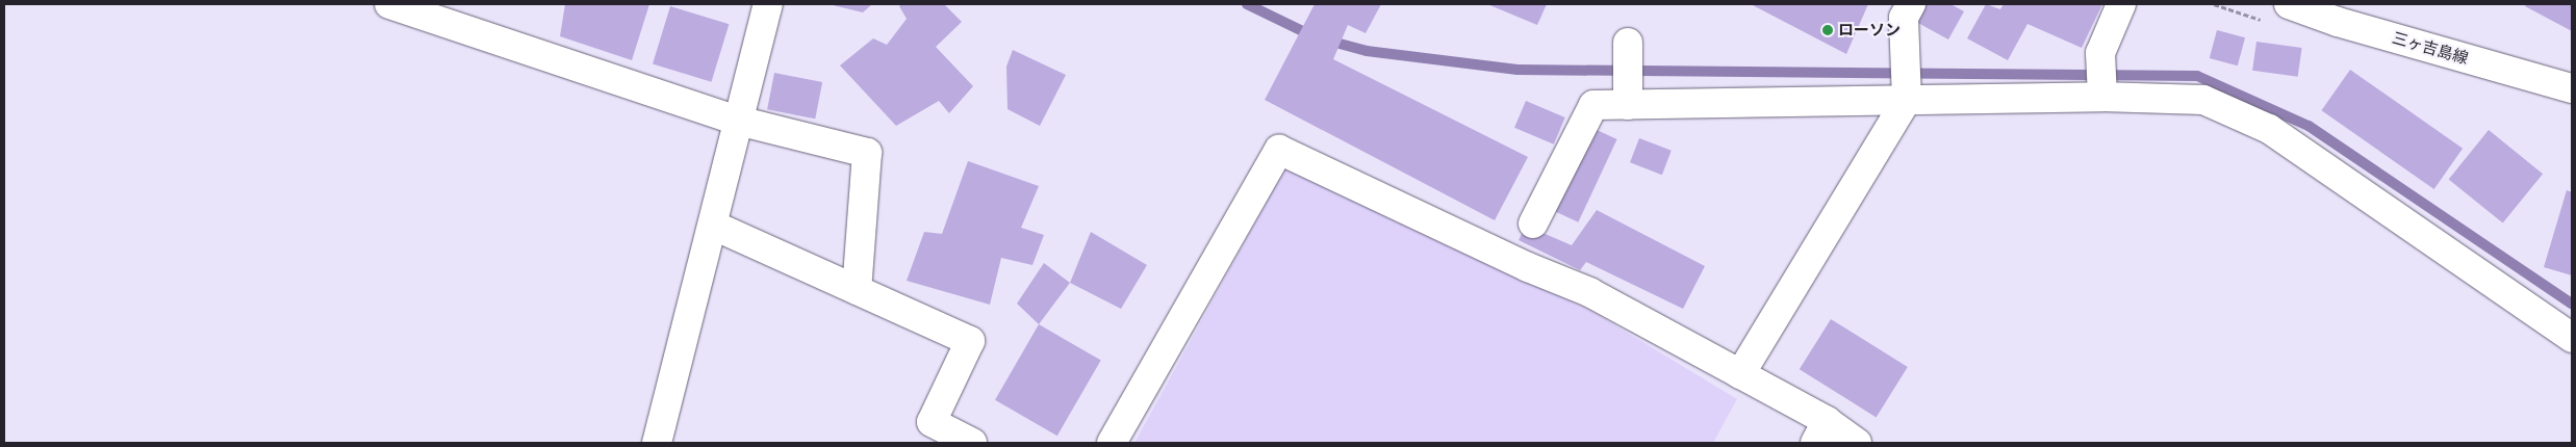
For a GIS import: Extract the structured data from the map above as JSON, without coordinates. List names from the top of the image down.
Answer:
{
  "streets": {
    "street": ["三ヶ吉島線"]
  },
  "places": ["ローソン"]
}
